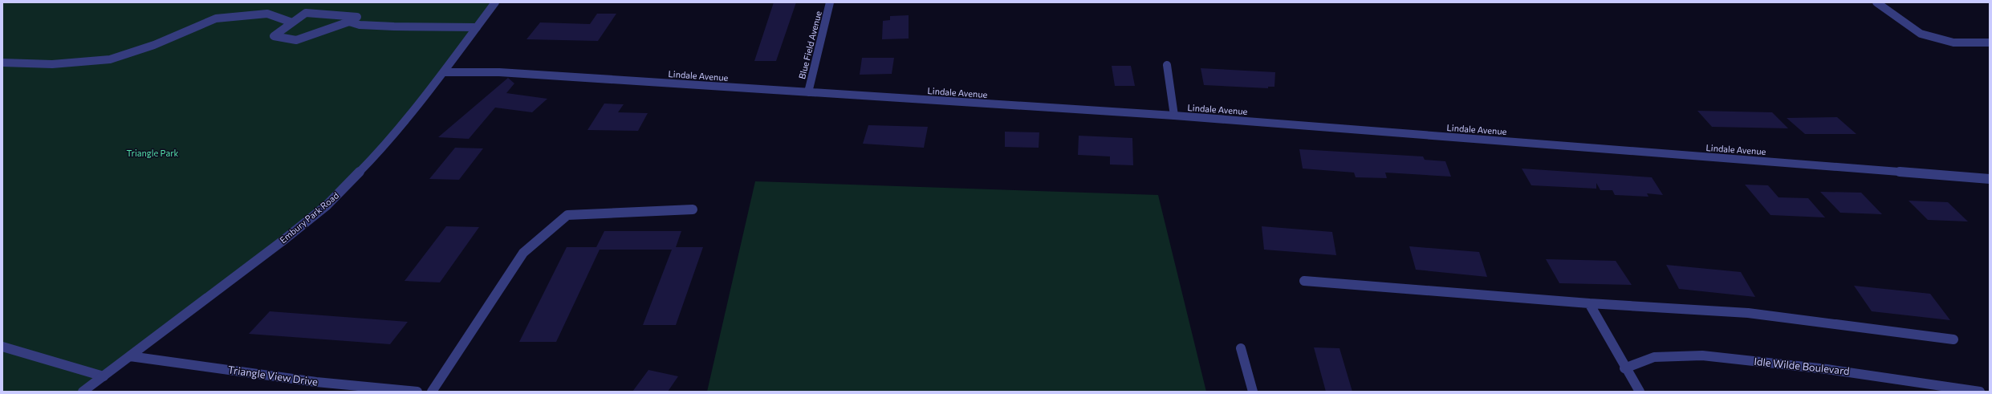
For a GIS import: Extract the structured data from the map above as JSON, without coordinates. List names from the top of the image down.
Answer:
{
  "streets": {
    "street": [
      "Blue Field Avenue",
      "Lindale Avenue",
      "Embury Park Road",
      "Idle Wilde Boulevard",
      "Triangle View Drive"
    ]
  },
  "crossings": [
    ["Blue Field Avenue", "Lindale Avenue"],
    ["Lindale Avenue", "Embury Park Road"],
    ["Embury Park Road", "Triangle View Drive"]
  ],
  "parks": ["Triangle Park"]
}
